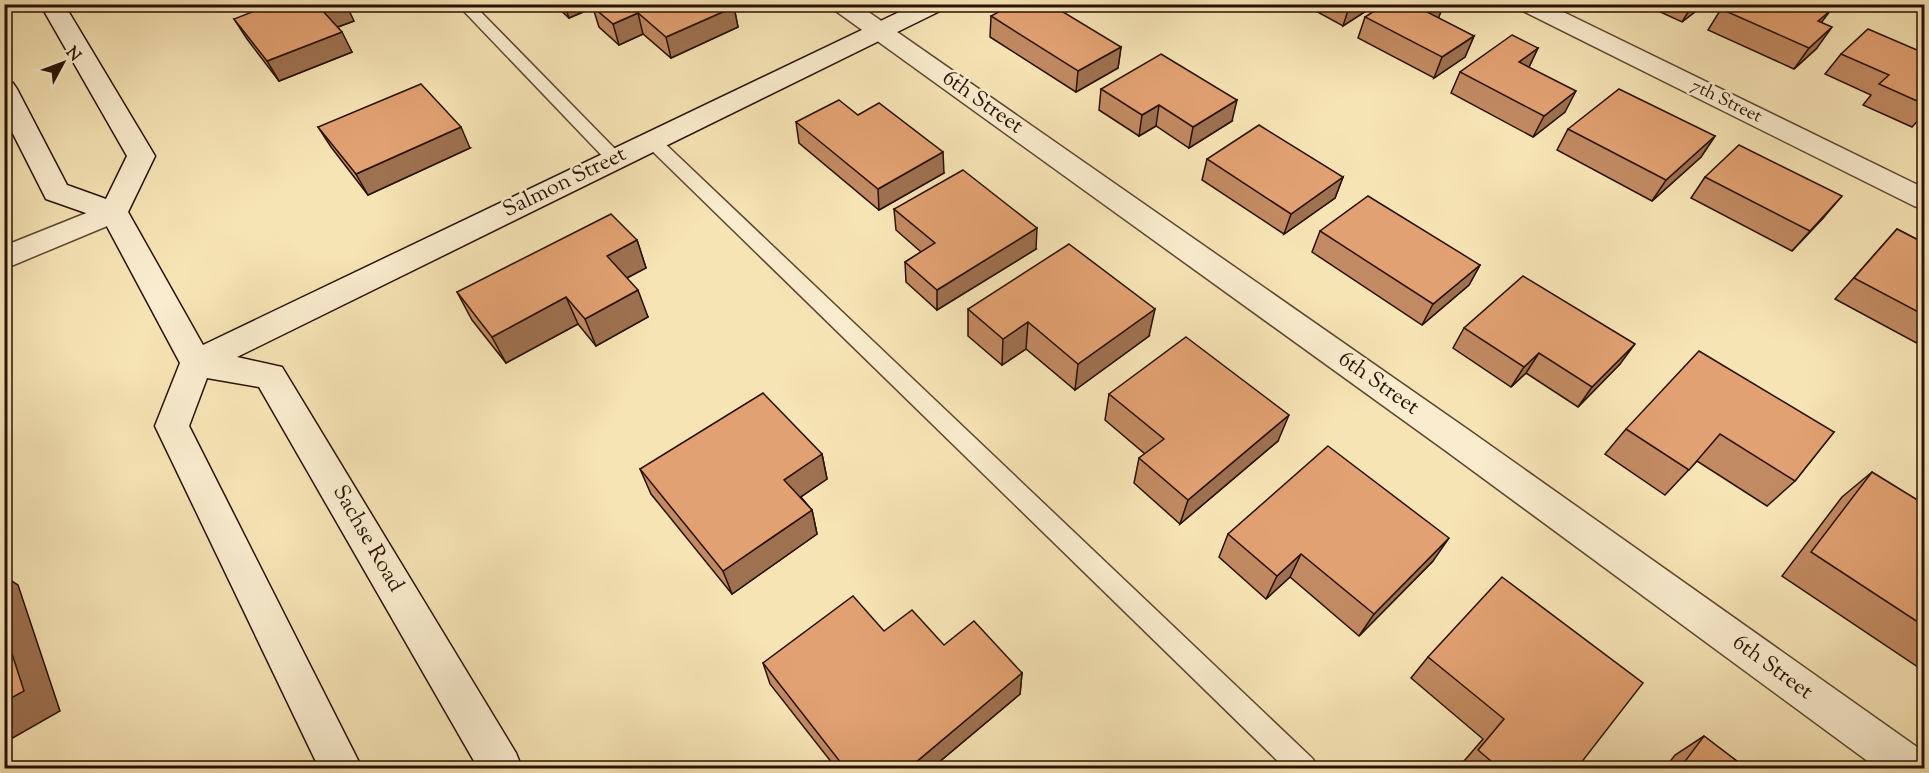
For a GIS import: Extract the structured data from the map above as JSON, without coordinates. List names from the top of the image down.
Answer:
{
  "streets": {
    "street": [
      "7th Street",
      "6th Street",
      "Salmon Street",
      "Sachse Road"
    ]
  },
  "crossings": [
    ["6th Street", "Salmon Street"],
    ["Salmon Street", "Sachse Road"]
  ],
  "north": "top right"
}
